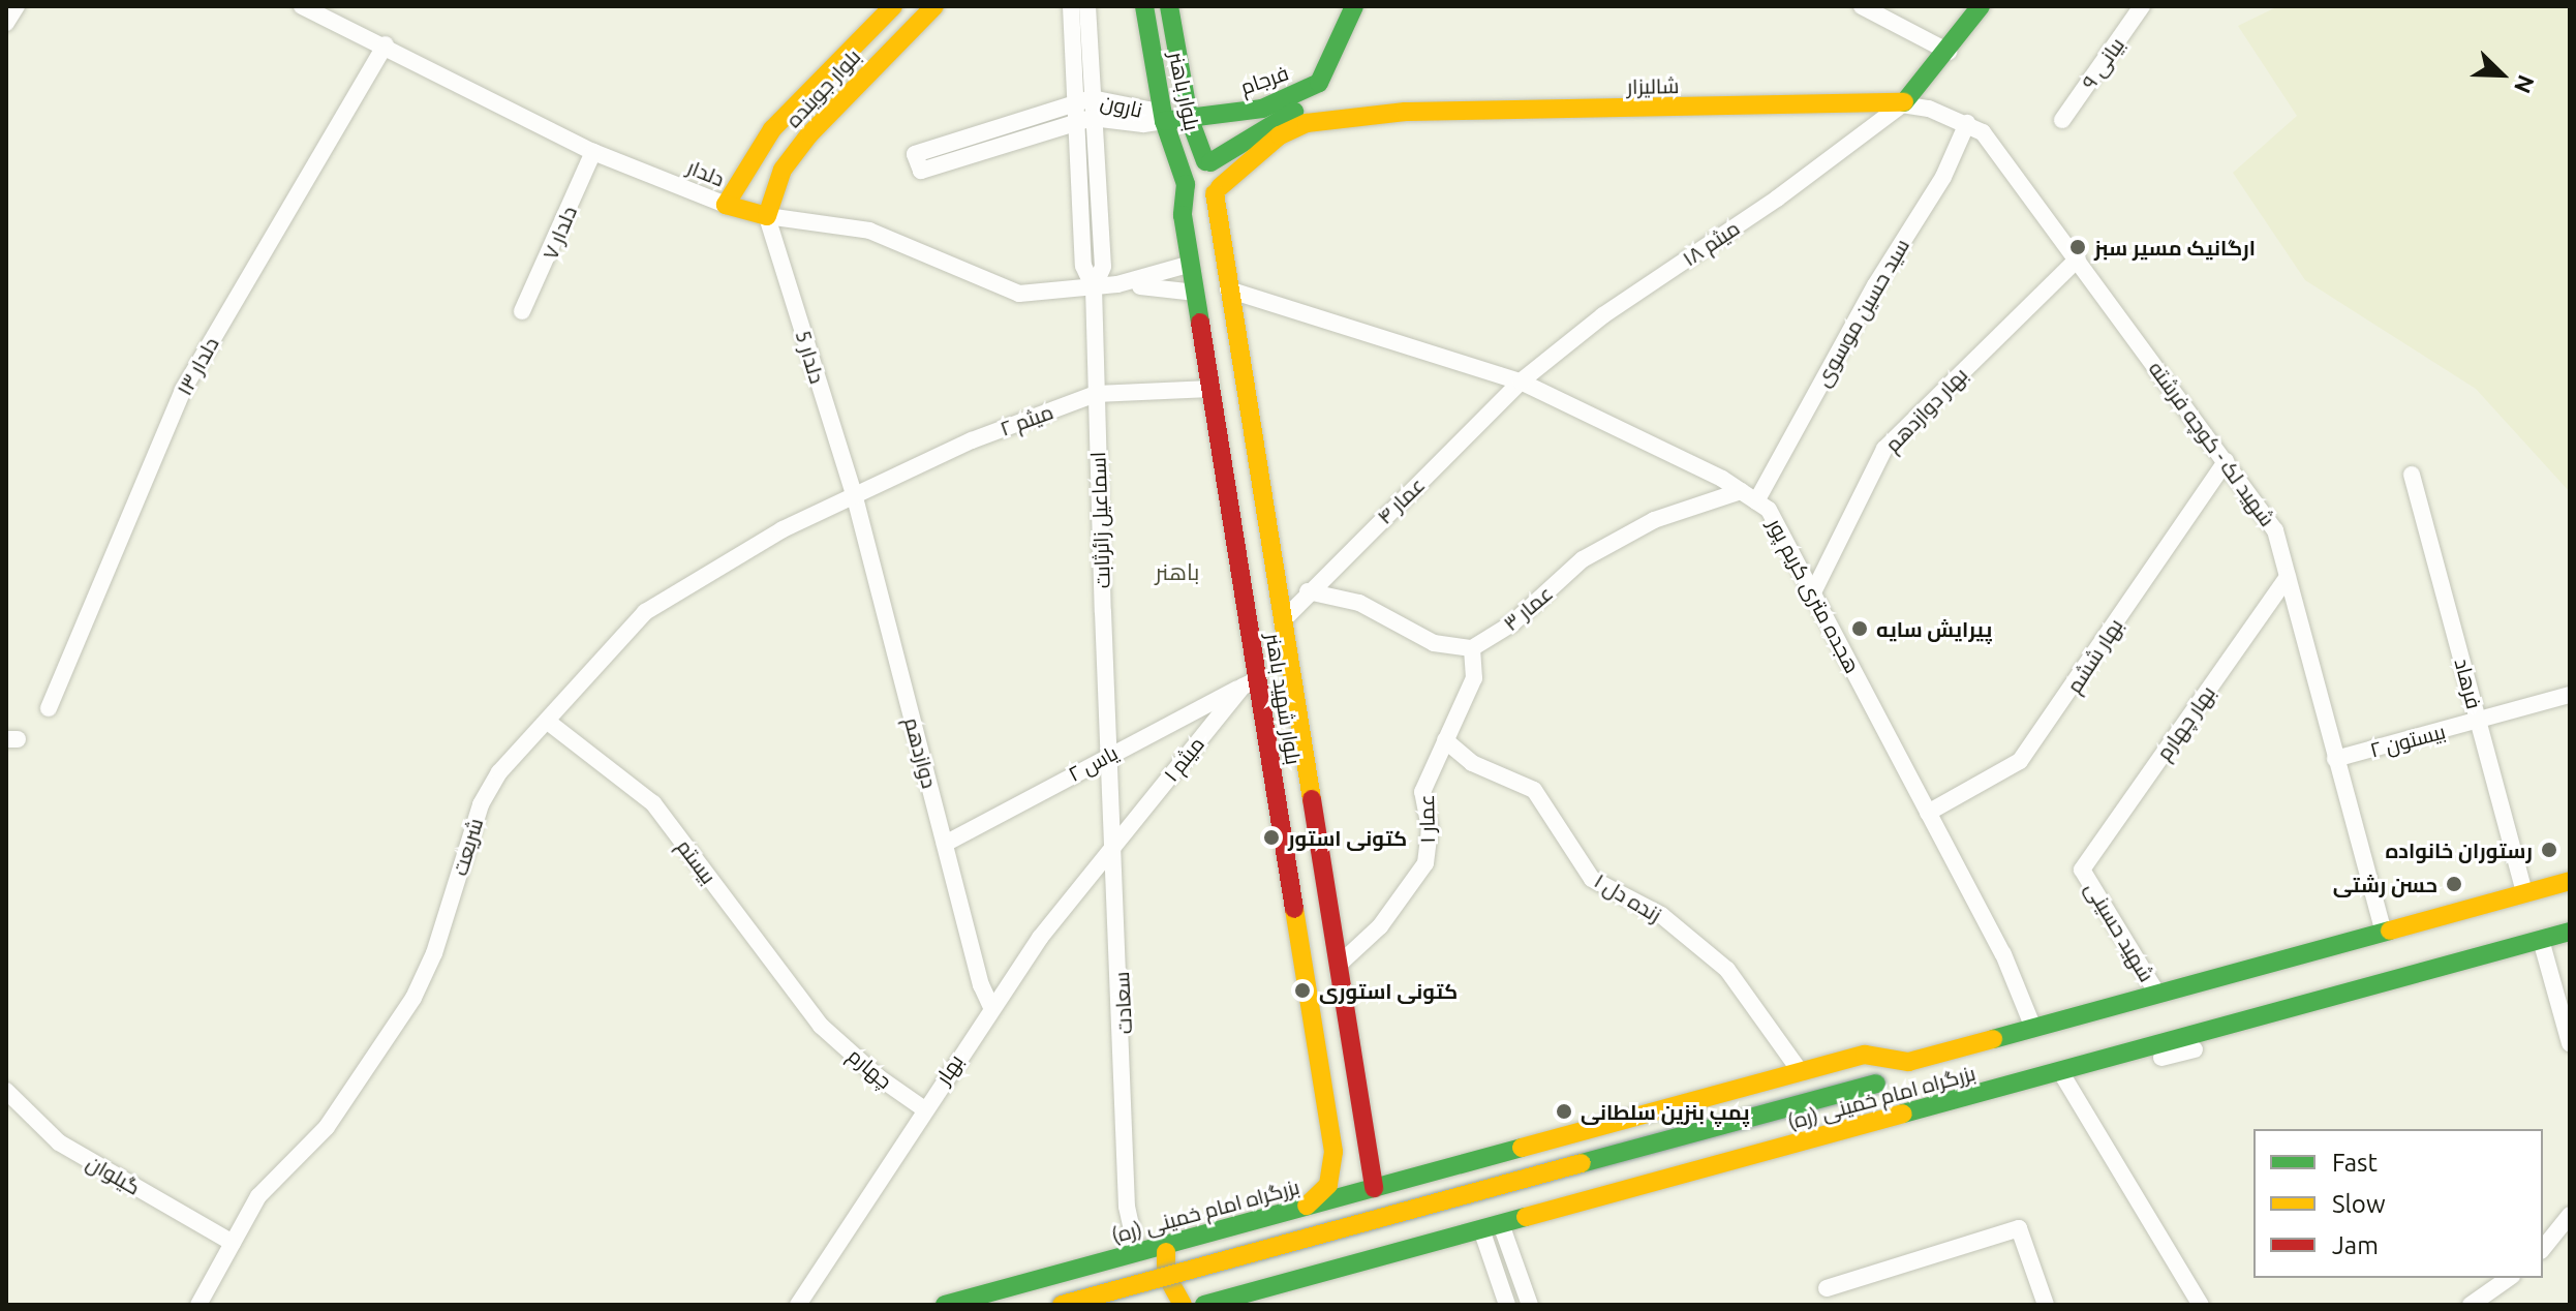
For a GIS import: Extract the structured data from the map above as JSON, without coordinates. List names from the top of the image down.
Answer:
{
  "streets": {
    "main road": [
      "فرجام",
      "شالیزار",
      "بلوار جوینده",
      "بلوار باهنر",
      "دلدار",
      "بلوار شهید باهنر",
      "بزرگراه امام خمینی (ره)"
    ],
    "street": [
      "بیانی ۹",
      "نارون",
      "دلدار ۷",
      "میثم ۱۸",
      "سید حسین موسوی",
      "دلدار 5",
      "دلدار ۱۳",
      "بهار دوازدهم",
      "میثم ۲",
      "شهید لک - کوچه فرشته",
      "عمار ۴",
      "اسماعیل زائرثابت",
      "هجده متری کریم پور",
      "عمار ۳",
      "بهار ششم",
      "فرهاد",
      "بهار چهارم",
      "بیستون ۲",
      "دوازدهم",
      "میثم ۱",
      "یاس ۲",
      "عمار ۱",
      "شریعت",
      "بیستم",
      "زنده دل ۱",
      "شهید حسینی",
      "سعادت",
      "چهارم",
      "بهار",
      "گیلوان"
    ]
  },
  "crossings": [
    ["فرجام", "بلوار باهنر"],
    ["فرجام", "نارون"],
    ["شالیزار", "بلوار باهنر"],
    ["شالیزار", "میثم ۱۸"],
    ["شالیزار", "شهید لک - کوچه فرشته"],
    ["شالیزار", "بلوار شهید باهنر"],
    ["بلوار جوینده", "دلدار"],
    ["بلوار جوینده", "دلدار 5"],
    ["بلوار باهنر", "نارون"],
    ["بلوار باهنر", "بلوار شهید باهنر"],
    ["نارون", "اسماعیل زائرثابت"],
    ["دلدار", "دلدار ۷"],
    ["دلدار", "دلدار 5"],
    ["دلدار", "دلدار ۱۳"],
    ["دلدار", "اسماعیل زائرثابت"],
    ["میثم ۱۸", "شهید لک - کوچه فرشته"],
    ["میثم ۱۸", "عمار ۴"],
    ["میثم ۱۸", "هجده متری کریم پور"],
    ["سید حسین موسوی", "شهید لک - کوچه فرشته"],
    ["سید حسین موسوی", "هجده متری کریم پور"],
    ["دلدار 5", "میثم ۲"],
    ["دلدار 5", "دوازدهم"],
    ["دلدار 5", "شریعت"],
    ["بهار دوازدهم", "شهید لک - کوچه فرشته"],
    ["بهار دوازدهم", "هجده متری کریم پور"],
    ["میثم ۲", "اسماعیل زائرثابت"],
    ["میثم ۲", "بلوار شهید باهنر"],
    ["میثم ۲", "دوازدهم"],
    ["میثم ۲", "شریعت"],
    ["شهید لک - کوچه فرشته", "بهار ششم"],
    ["شهید لک - کوچه فرشته", "بهار چهارم"],
    ["شهید لک - کوچه فرشته", "بیستون ۲"],
    ["شهید لک - کوچه فرشته", "بزرگراه امام خمینی (ره)"],
    ["عمار ۴", "هجده متری کریم پور"],
    ["عمار ۴", "بلوار شهید باهنر"],
    ["اسماعیل زائرثابت", "یاس ۲"],
    ["اسماعیل زائرثابت", "سعادت"],
    ["هجده متری کریم پور", "عمار ۳"],
    ["هجده متری کریم پور", "بهار ششم"],
    ["هجده متری کریم پور", "بلوار شهید باهنر"],
    ["هجده متری کریم پور", "بزرگراه امام خمینی (ره)"],
    ["عمار ۳", "عمار ۱"],
    ["فرهاد", "بیستون ۲"],
    ["فرهاد", "بزرگراه امام خمینی (ره)"],
    ["بلوار شهید باهنر", "میثم ۱"],
    ["بلوار شهید باهنر", "یاس ۲"],
    ["بلوار شهید باهنر", "عمار ۱"],
    ["بلوار شهید باهنر", "بزرگراه امام خمینی (ره)"],
    ["بهار چهارم", "شهید حسینی"],
    ["دوازدهم", "یاس ۲"],
    ["دوازدهم", "شریعت"],
    ["دوازدهم", "بهار"],
    ["میثم ۱", "یاس ۲"],
    ["میثم ۱", "سعادت"],
    ["میثم ۱", "بهار"],
    ["یاس ۲", "سعادت"],
    ["عمار ۱", "زنده دل ۱"],
    ["شریعت", "بیستم"],
    ["شریعت", "گیلوان"],
    ["بیستم", "چهارم"],
    ["زنده دل ۱", "بزرگراه امام خمینی (ره)"],
    ["شهید حسینی", "بزرگراه امام خمینی (ره)"],
    ["سعادت", "بهار"],
    ["سعادت", "بزرگراه امام خمینی (ره)"],
    ["چهارم", "بهار"]
  ],
  "districts": ["باهنر"],
  "places": [
    "ارگانیک مسیر سبز",
    "پیرایش سایه",
    "کتونی استور",
    "رستوران خانواده",
    "حسن رشتی",
    "کتونی استوری",
    "پمپ بنزین سلطانی"
  ],
  "legend": ["Fast", "Slow", "Jam"],
  "north": "bottom right"
}
